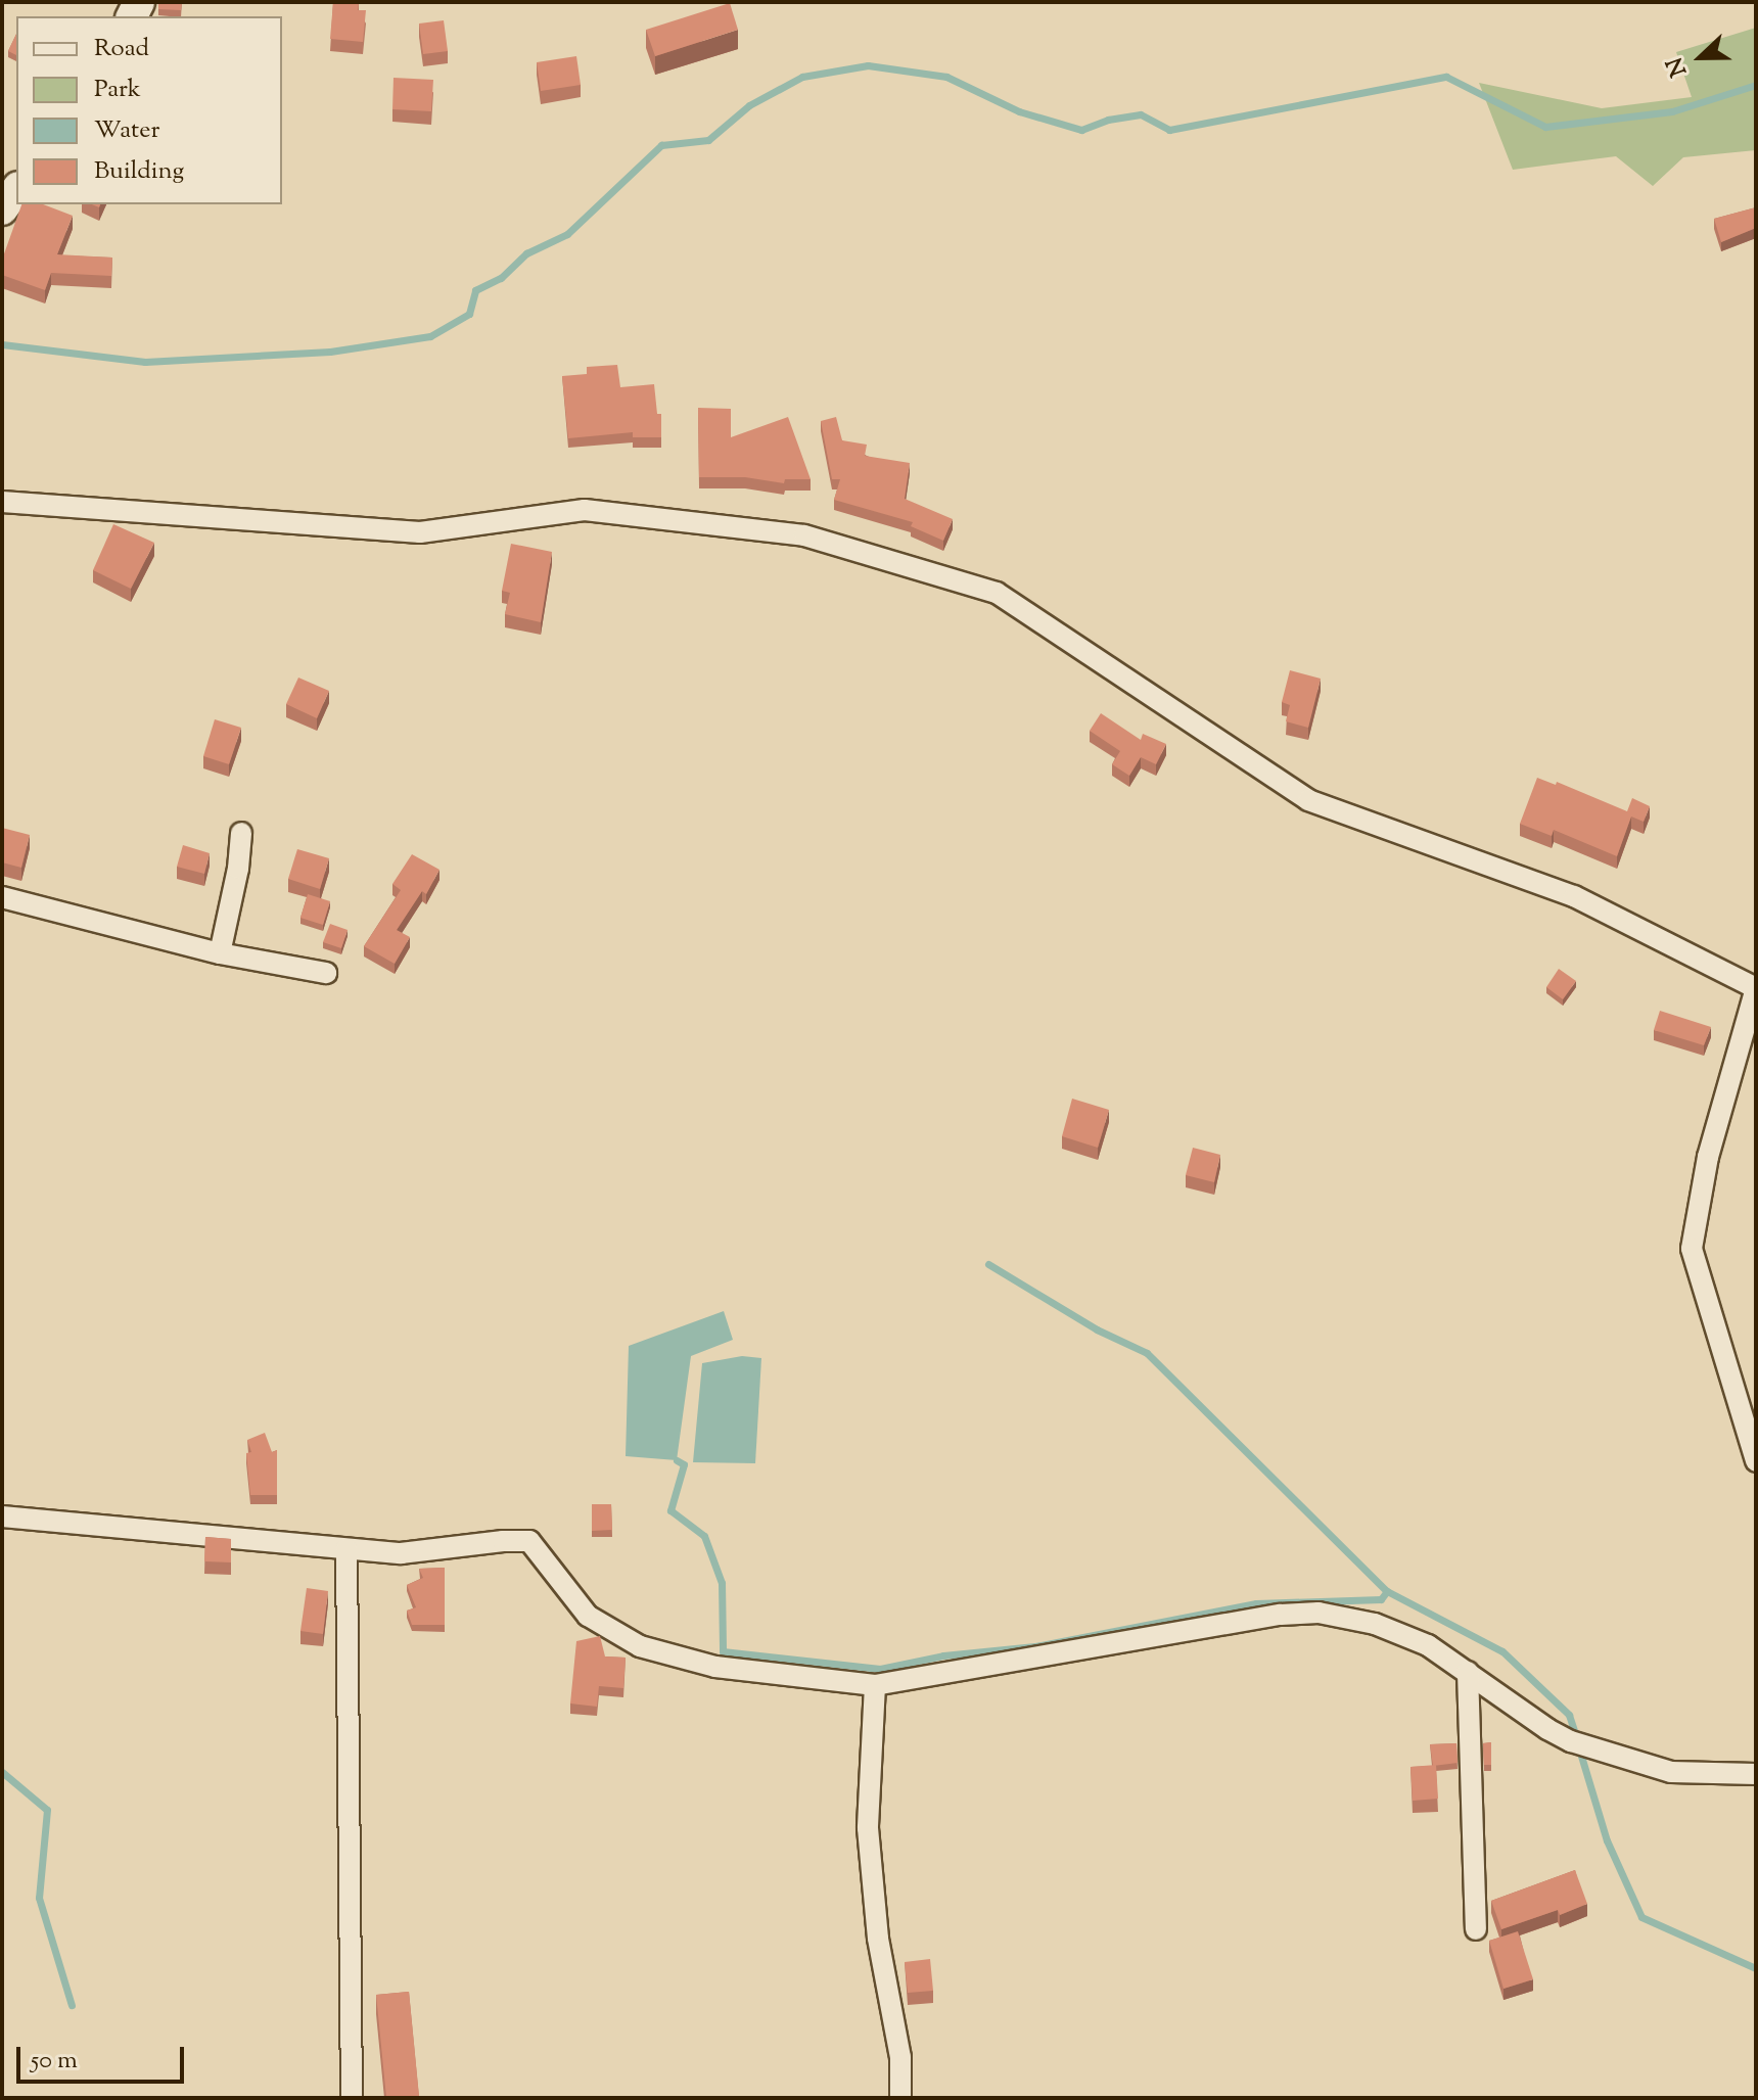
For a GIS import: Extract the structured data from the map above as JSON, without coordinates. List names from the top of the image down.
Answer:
{
  "legend": [
    "Road",
    "Park",
    "Water",
    "Building"
  ],
  "scale_bar": "50 m",
  "north": "left"
}
